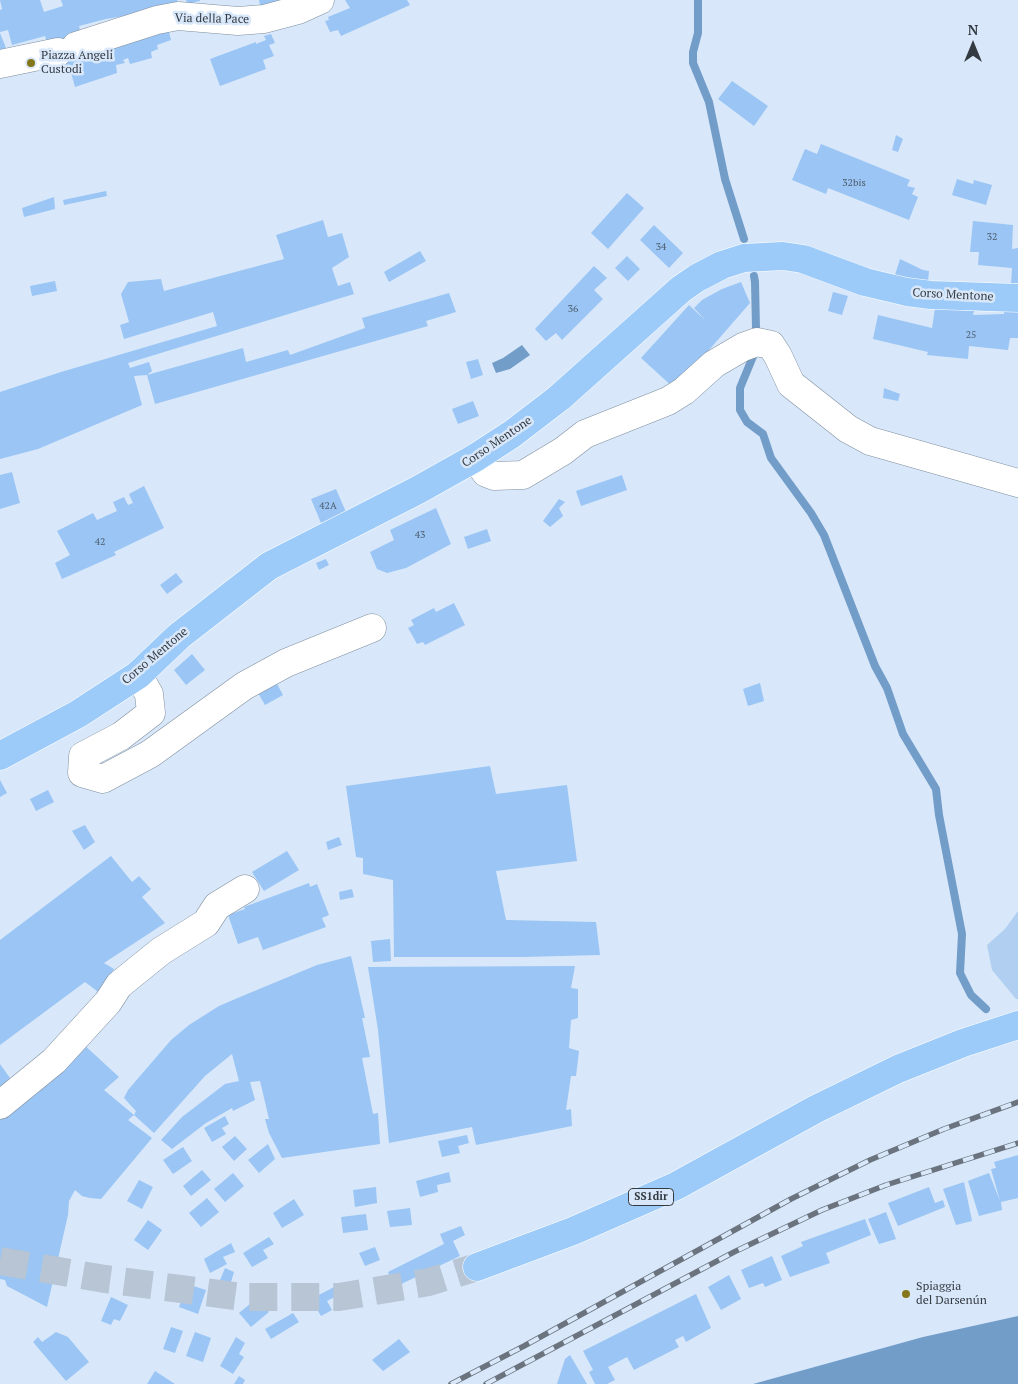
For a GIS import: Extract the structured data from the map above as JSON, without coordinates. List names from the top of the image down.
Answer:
{
  "streets": {
    "main road": ["Corso Mentone", "SS1dir"],
    "street": ["Via della Pace"]
  },
  "places": ["Piazza Angeli Custodi", "Spiaggia del Darsenún"],
  "house_numbers": [
    "32bis",
    "32",
    "34",
    "36",
    "25",
    "42A",
    "43",
    "42"
  ],
  "north": "top"
}
